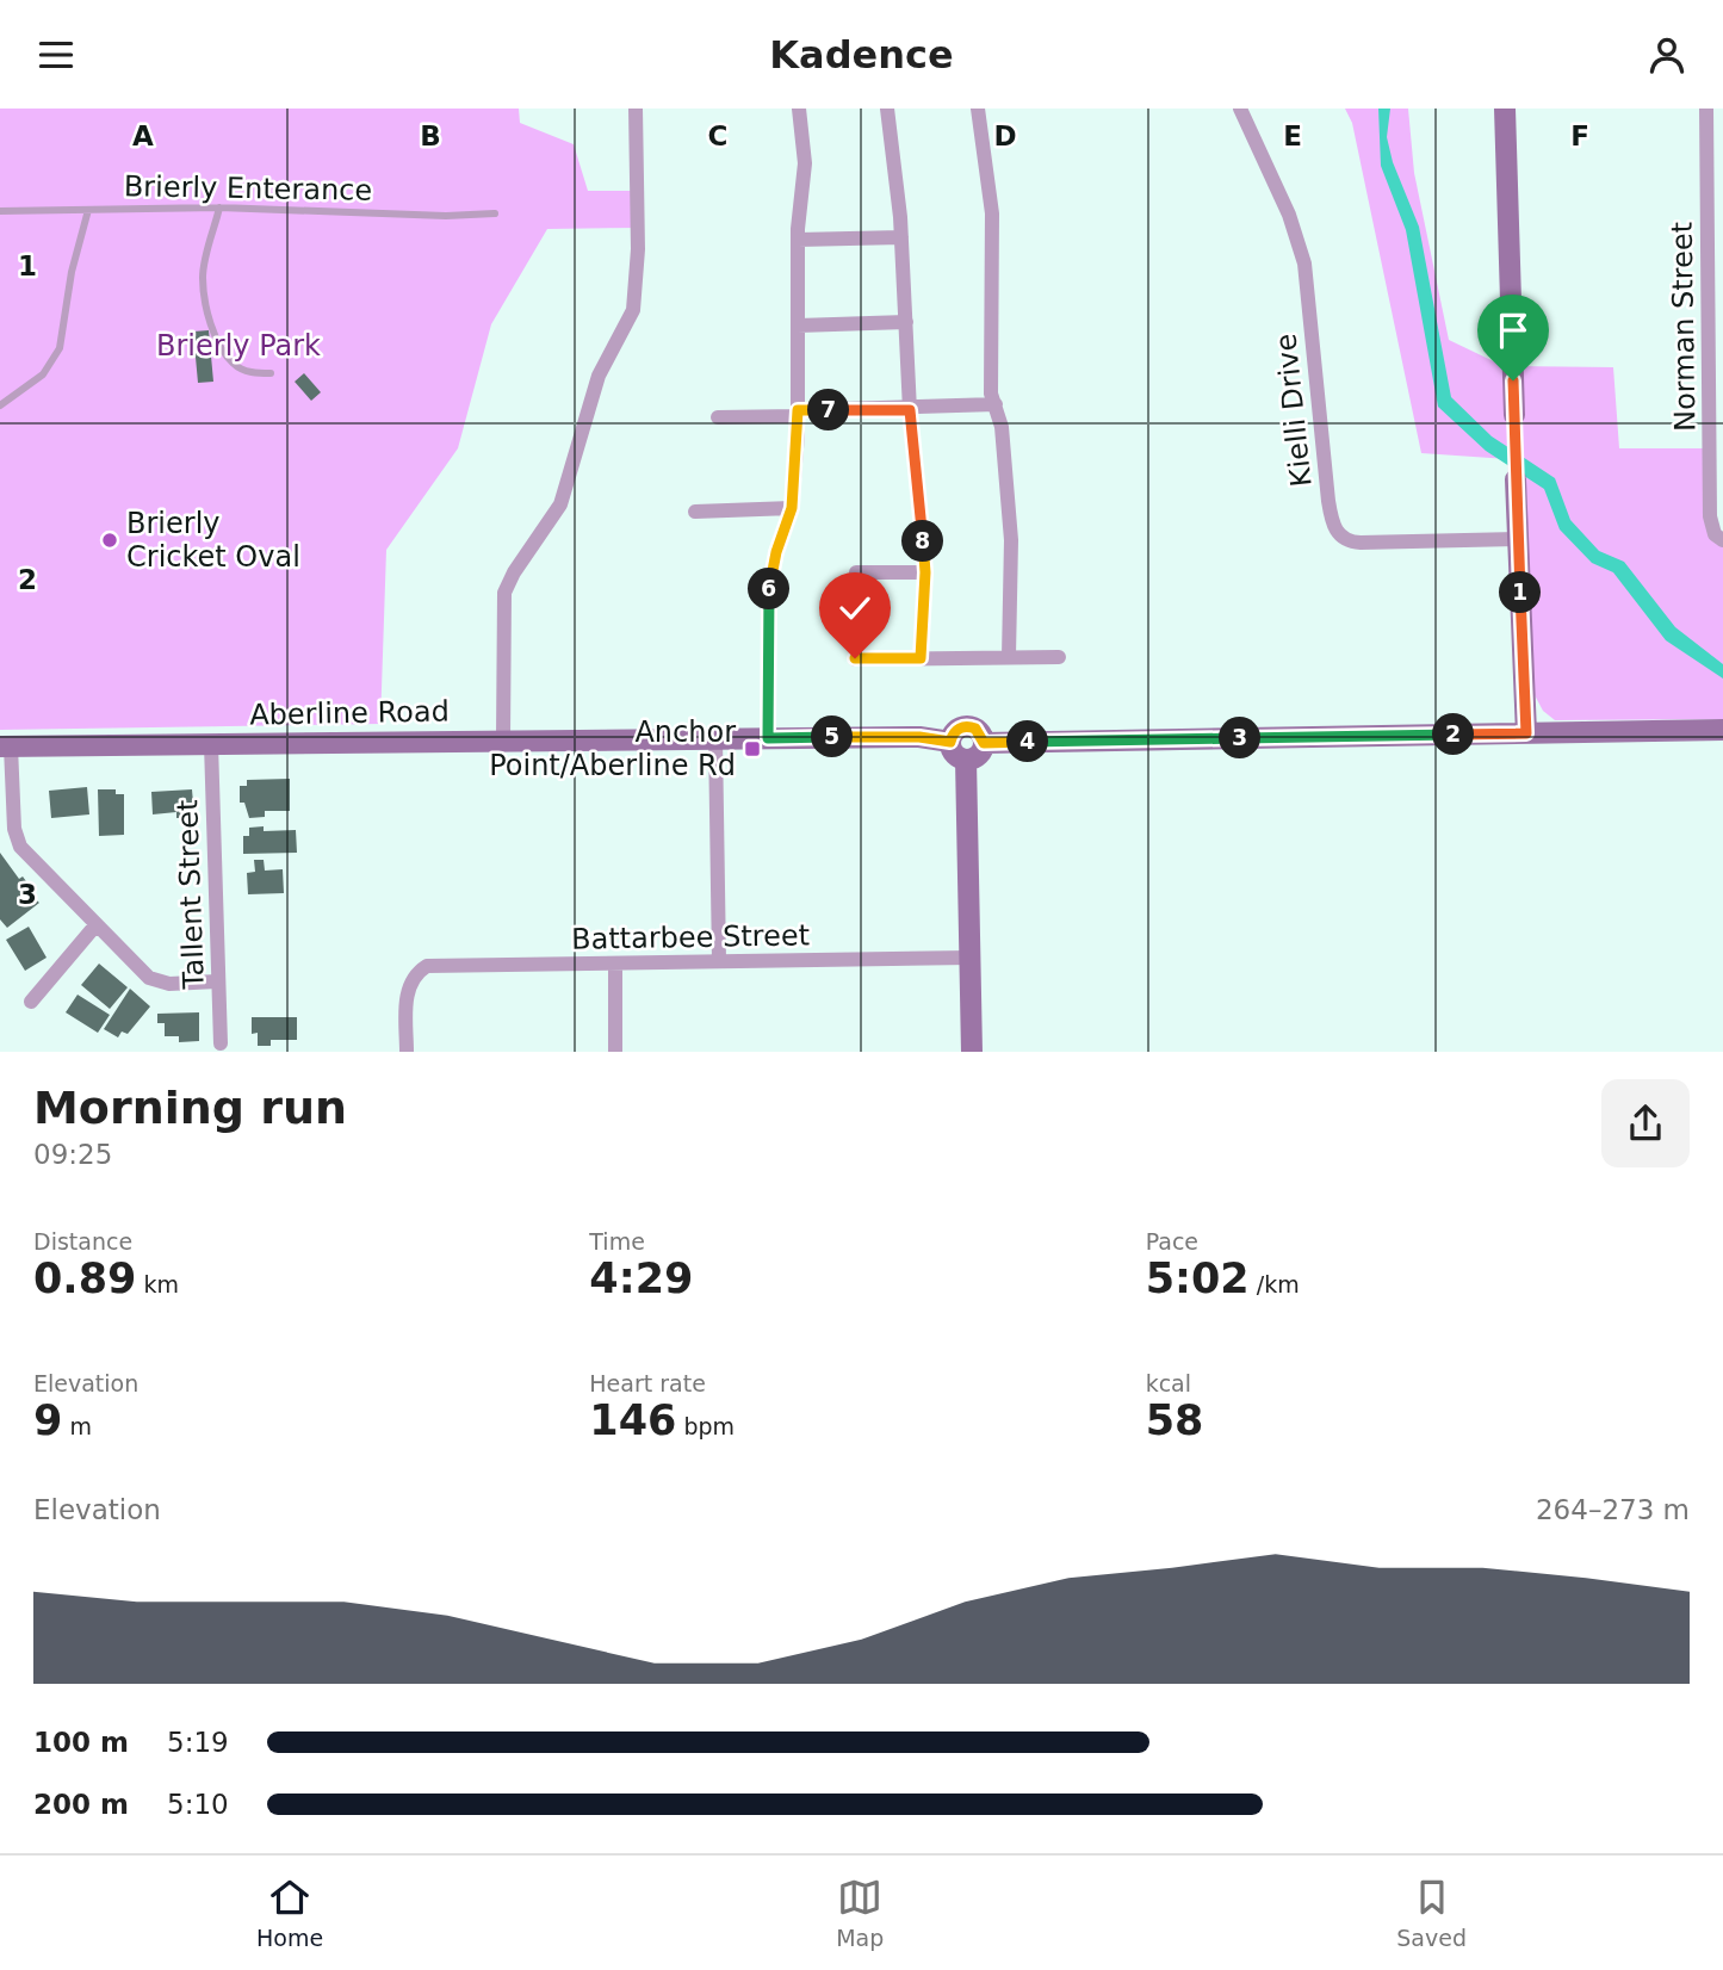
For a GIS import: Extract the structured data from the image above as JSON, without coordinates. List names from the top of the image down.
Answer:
{
  "streets": {
    "street": [
      "Norman Street",
      "Kielli Drive",
      "Aberline Road",
      "Tallent Street",
      "Battarbee Street"
    ],
    "lane": ["Brierly Enterance"]
  },
  "crossings": [
    ["Aberline Road", "Tallent Street"]
  ],
  "parks": ["Brierly Park"],
  "places": {
    "other": ["Brierly Cricket Oval"],
    "transit": ["Anchor Point/Aberline Rd"]
  },
  "page": {
    "header": "Kadence",
    "pins": [
      "7",
      "8",
      "6",
      "1",
      "2",
      "5",
      "3",
      "4"
    ],
    "heading": ["Morning run", "09:25"],
    "stats": [
      ["Distance", "0.89 km"],
      ["Time", "4:29"],
      ["Pace", "5:02 /km"],
      ["Elevation", "9 m"],
      ["Heart rate", "146 bpm"],
      ["kcal", "58"]
    ],
    "chart": ["Elevation", "264–273 m"],
    "list": [
      {
        "name": "100 m",
        "note": "5:19"
      },
      {
        "name": "200 m",
        "note": "5:10"
      }
    ],
    "tabs": ["Home", "Map", "Saved"]
  },
  "grid": {
    "columns": [
      "A",
      "B",
      "C",
      "D",
      "E",
      "F"
    ],
    "rows": ["1", "2", "3"]
  }
}
